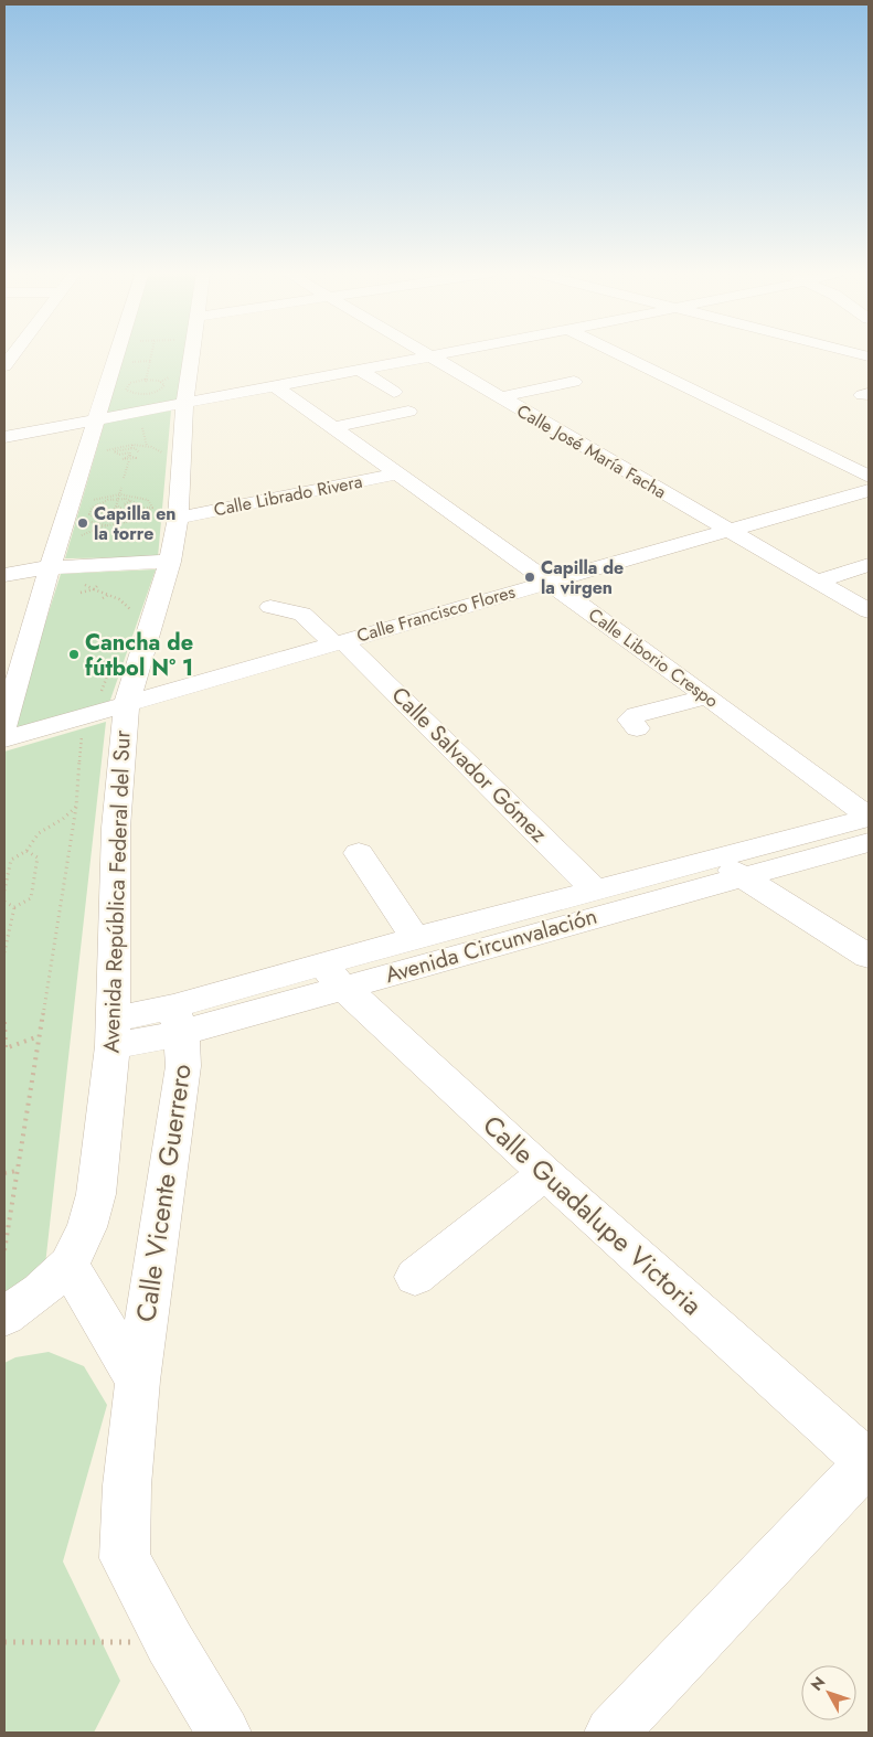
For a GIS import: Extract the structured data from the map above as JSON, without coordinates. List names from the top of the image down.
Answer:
{
  "streets": {
    "street": [
      "Calle José María Facha",
      "Calle Librado Rivera",
      "Calle Francisco Flores",
      "Calle Liborio Crespo",
      "Calle Salvador Gómez",
      "Avenida República Federal del Sur",
      "Avenida Circunvalación",
      "Calle Vicente Guerrero",
      "Calle Guadalupe Victoria"
    ]
  },
  "crossings": [
    ["Calle José María Facha", "Calle Francisco Flores"],
    ["Calle Librado Rivera", "Calle Liborio Crespo"],
    ["Calle Librado Rivera", "Avenida República Federal del Sur"],
    ["Calle Francisco Flores", "Calle Liborio Crespo"],
    ["Calle Francisco Flores", "Calle Salvador Gómez"],
    ["Calle Francisco Flores", "Avenida República Federal del Sur"],
    ["Calle Liborio Crespo", "Avenida Circunvalación"],
    ["Calle Salvador Gómez", "Avenida Circunvalación"],
    ["Avenida República Federal del Sur", "Avenida Circunvalación"],
    ["Avenida República Federal del Sur", "Calle Vicente Guerrero"],
    ["Avenida Circunvalación", "Calle Vicente Guerrero"],
    ["Avenida Circunvalación", "Calle Guadalupe Victoria"]
  ],
  "places": ["Capilla en la torre", "Capilla de la virgen", "Cancha de fútbol N° 1"],
  "north": "top left"
}
